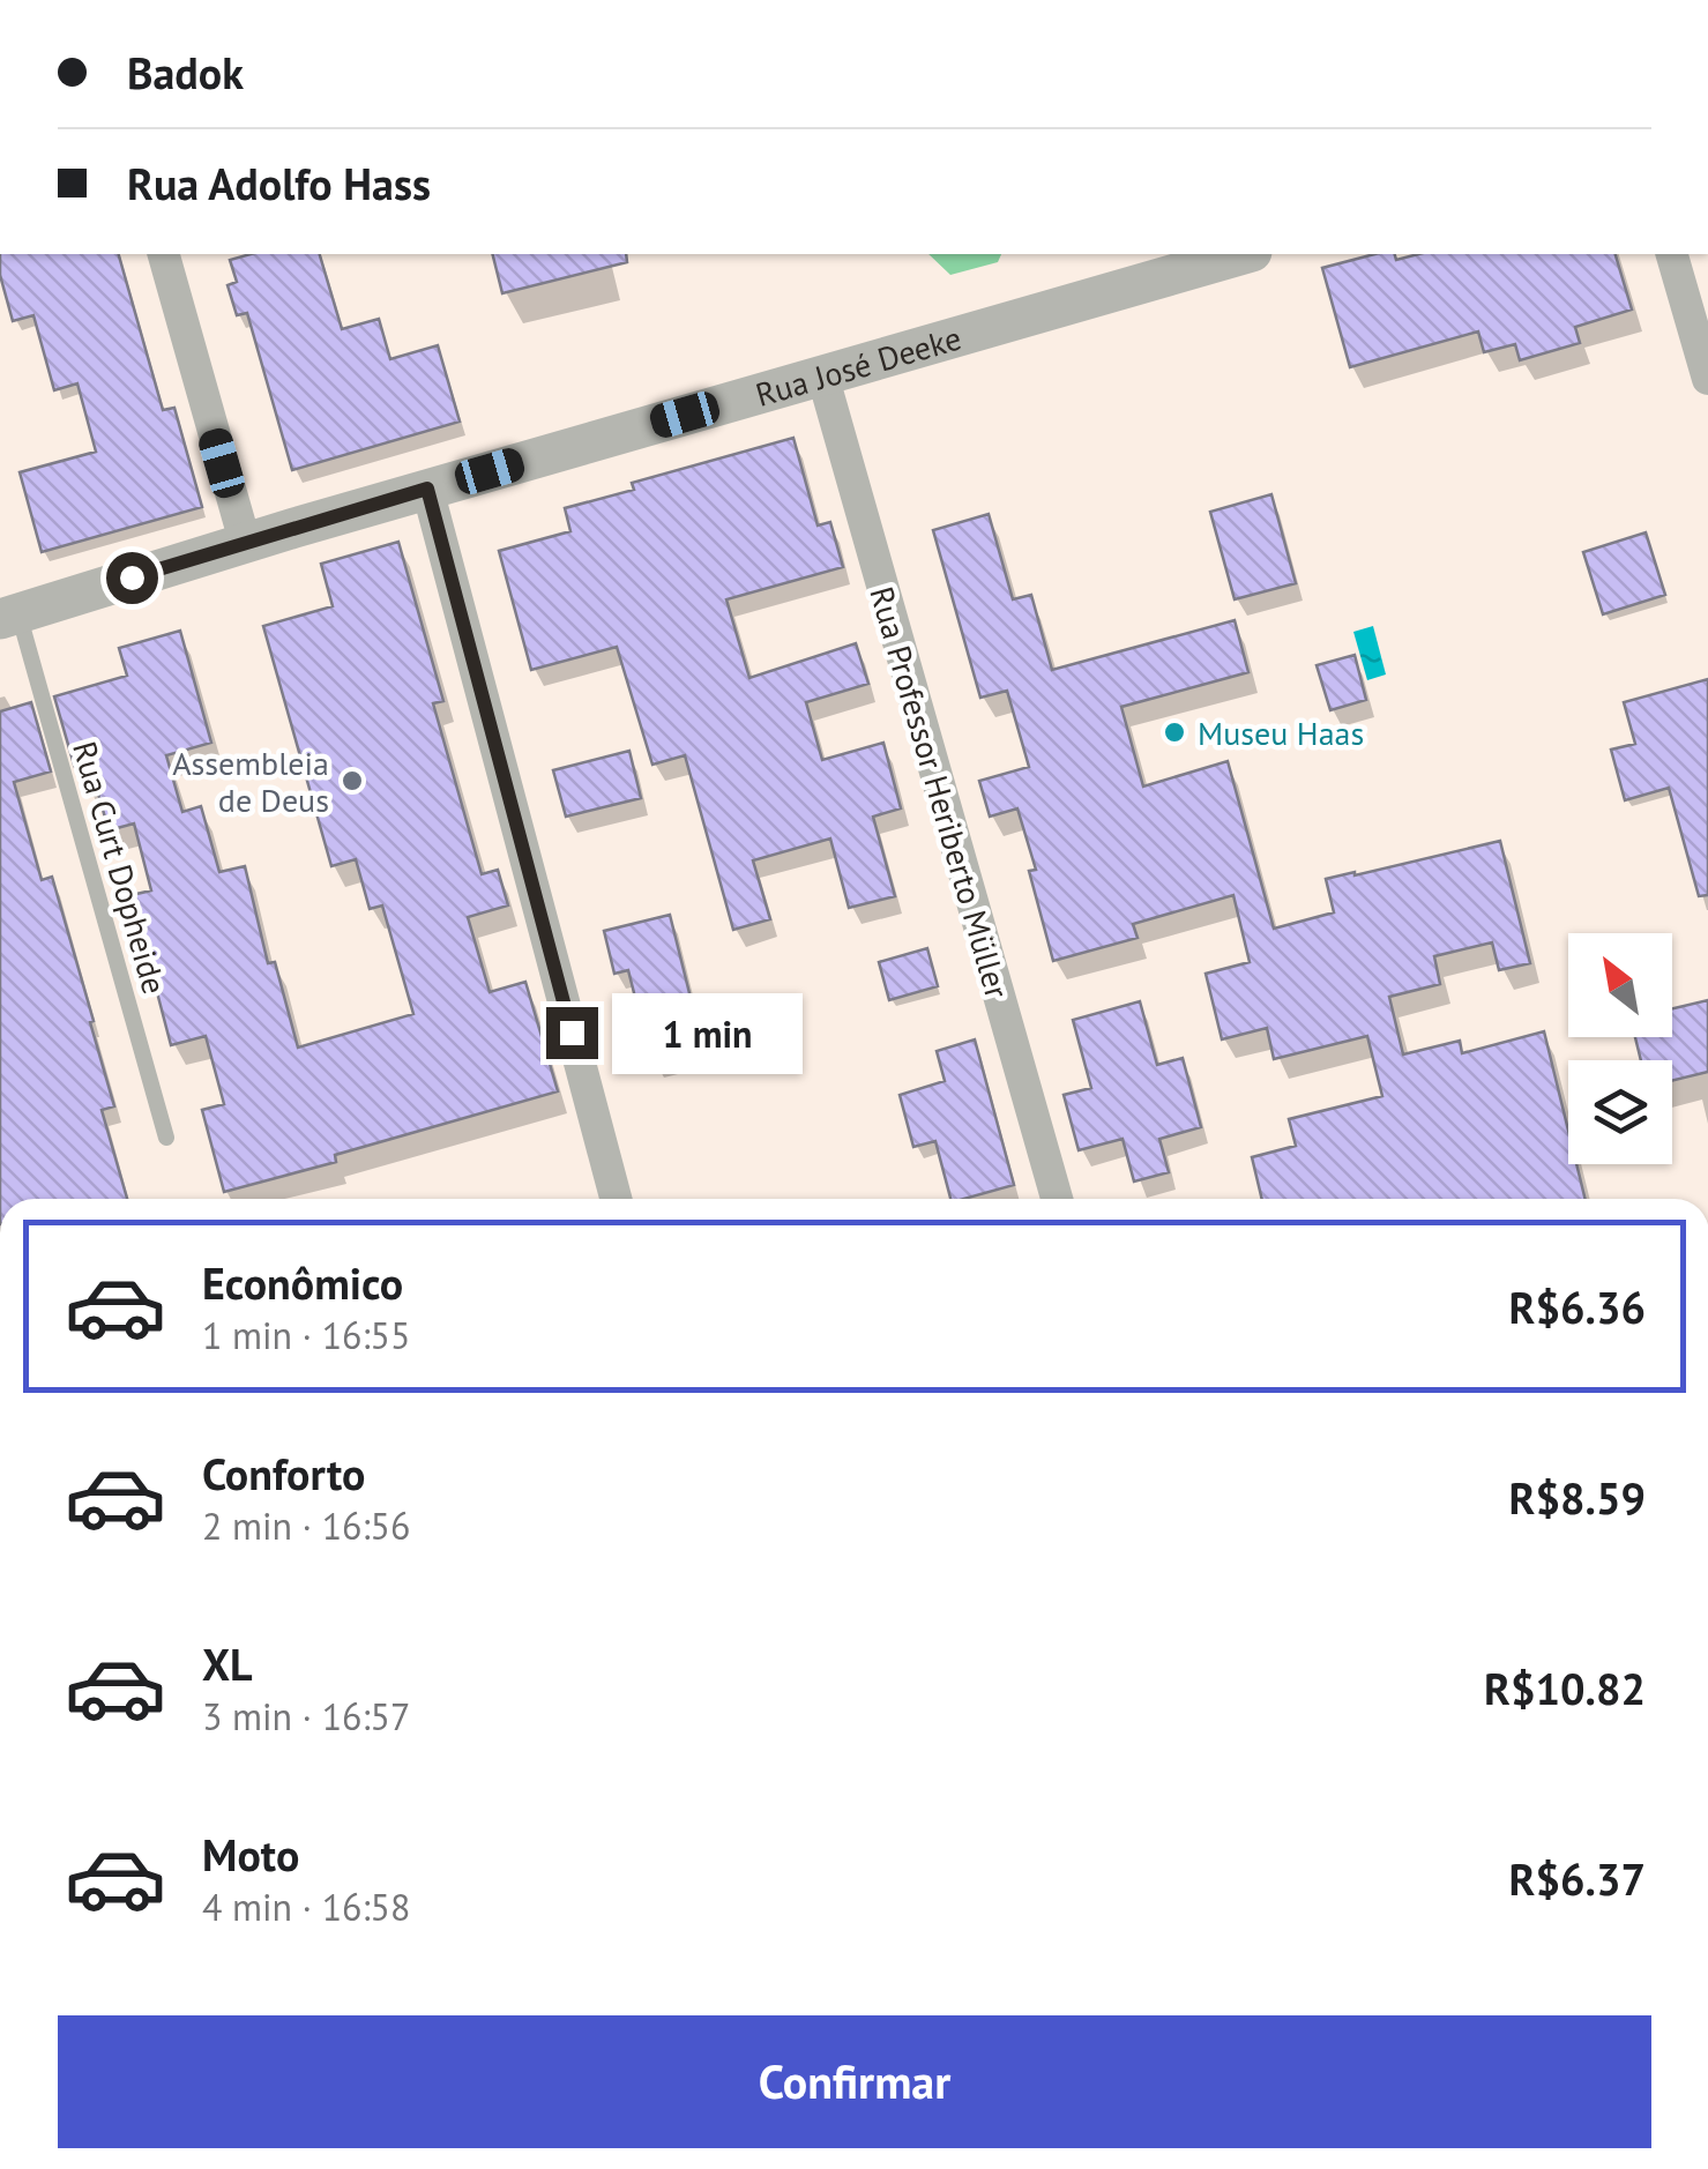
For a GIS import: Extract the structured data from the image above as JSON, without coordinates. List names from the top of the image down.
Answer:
{
  "streets": {
    "street": ["Rua José Deeke", "Rua Professor Heriberto Müller"],
    "lane": ["Rua Curt Dopheide"]
  },
  "crossings": [
    ["Rua José Deeke", "Rua Professor Heriberto Müller"],
    ["Rua José Deeke", "Rua Curt Dopheide"]
  ],
  "places": ["Museu Haas", "Assembleia de Deus"],
  "north": "top left",
  "page": {
    "banner": ["Badok", "Rua Adolfo Hass"],
    "bubble": "1 min",
    "list": [
      {
        "name": "Econômico",
        "note": "1 min · 16:55",
        "value": "R$6.36"
      },
      {
        "name": "Conforto",
        "note": "2 min · 16:56",
        "value": "R$8.59"
      },
      {
        "name": "XL",
        "note": "3 min · 16:57",
        "value": "R$10.82"
      },
      {
        "name": "Moto",
        "note": "4 min · 16:58",
        "value": "R$6.37"
      }
    ],
    "buttons": "Confirmar"
  }
}
